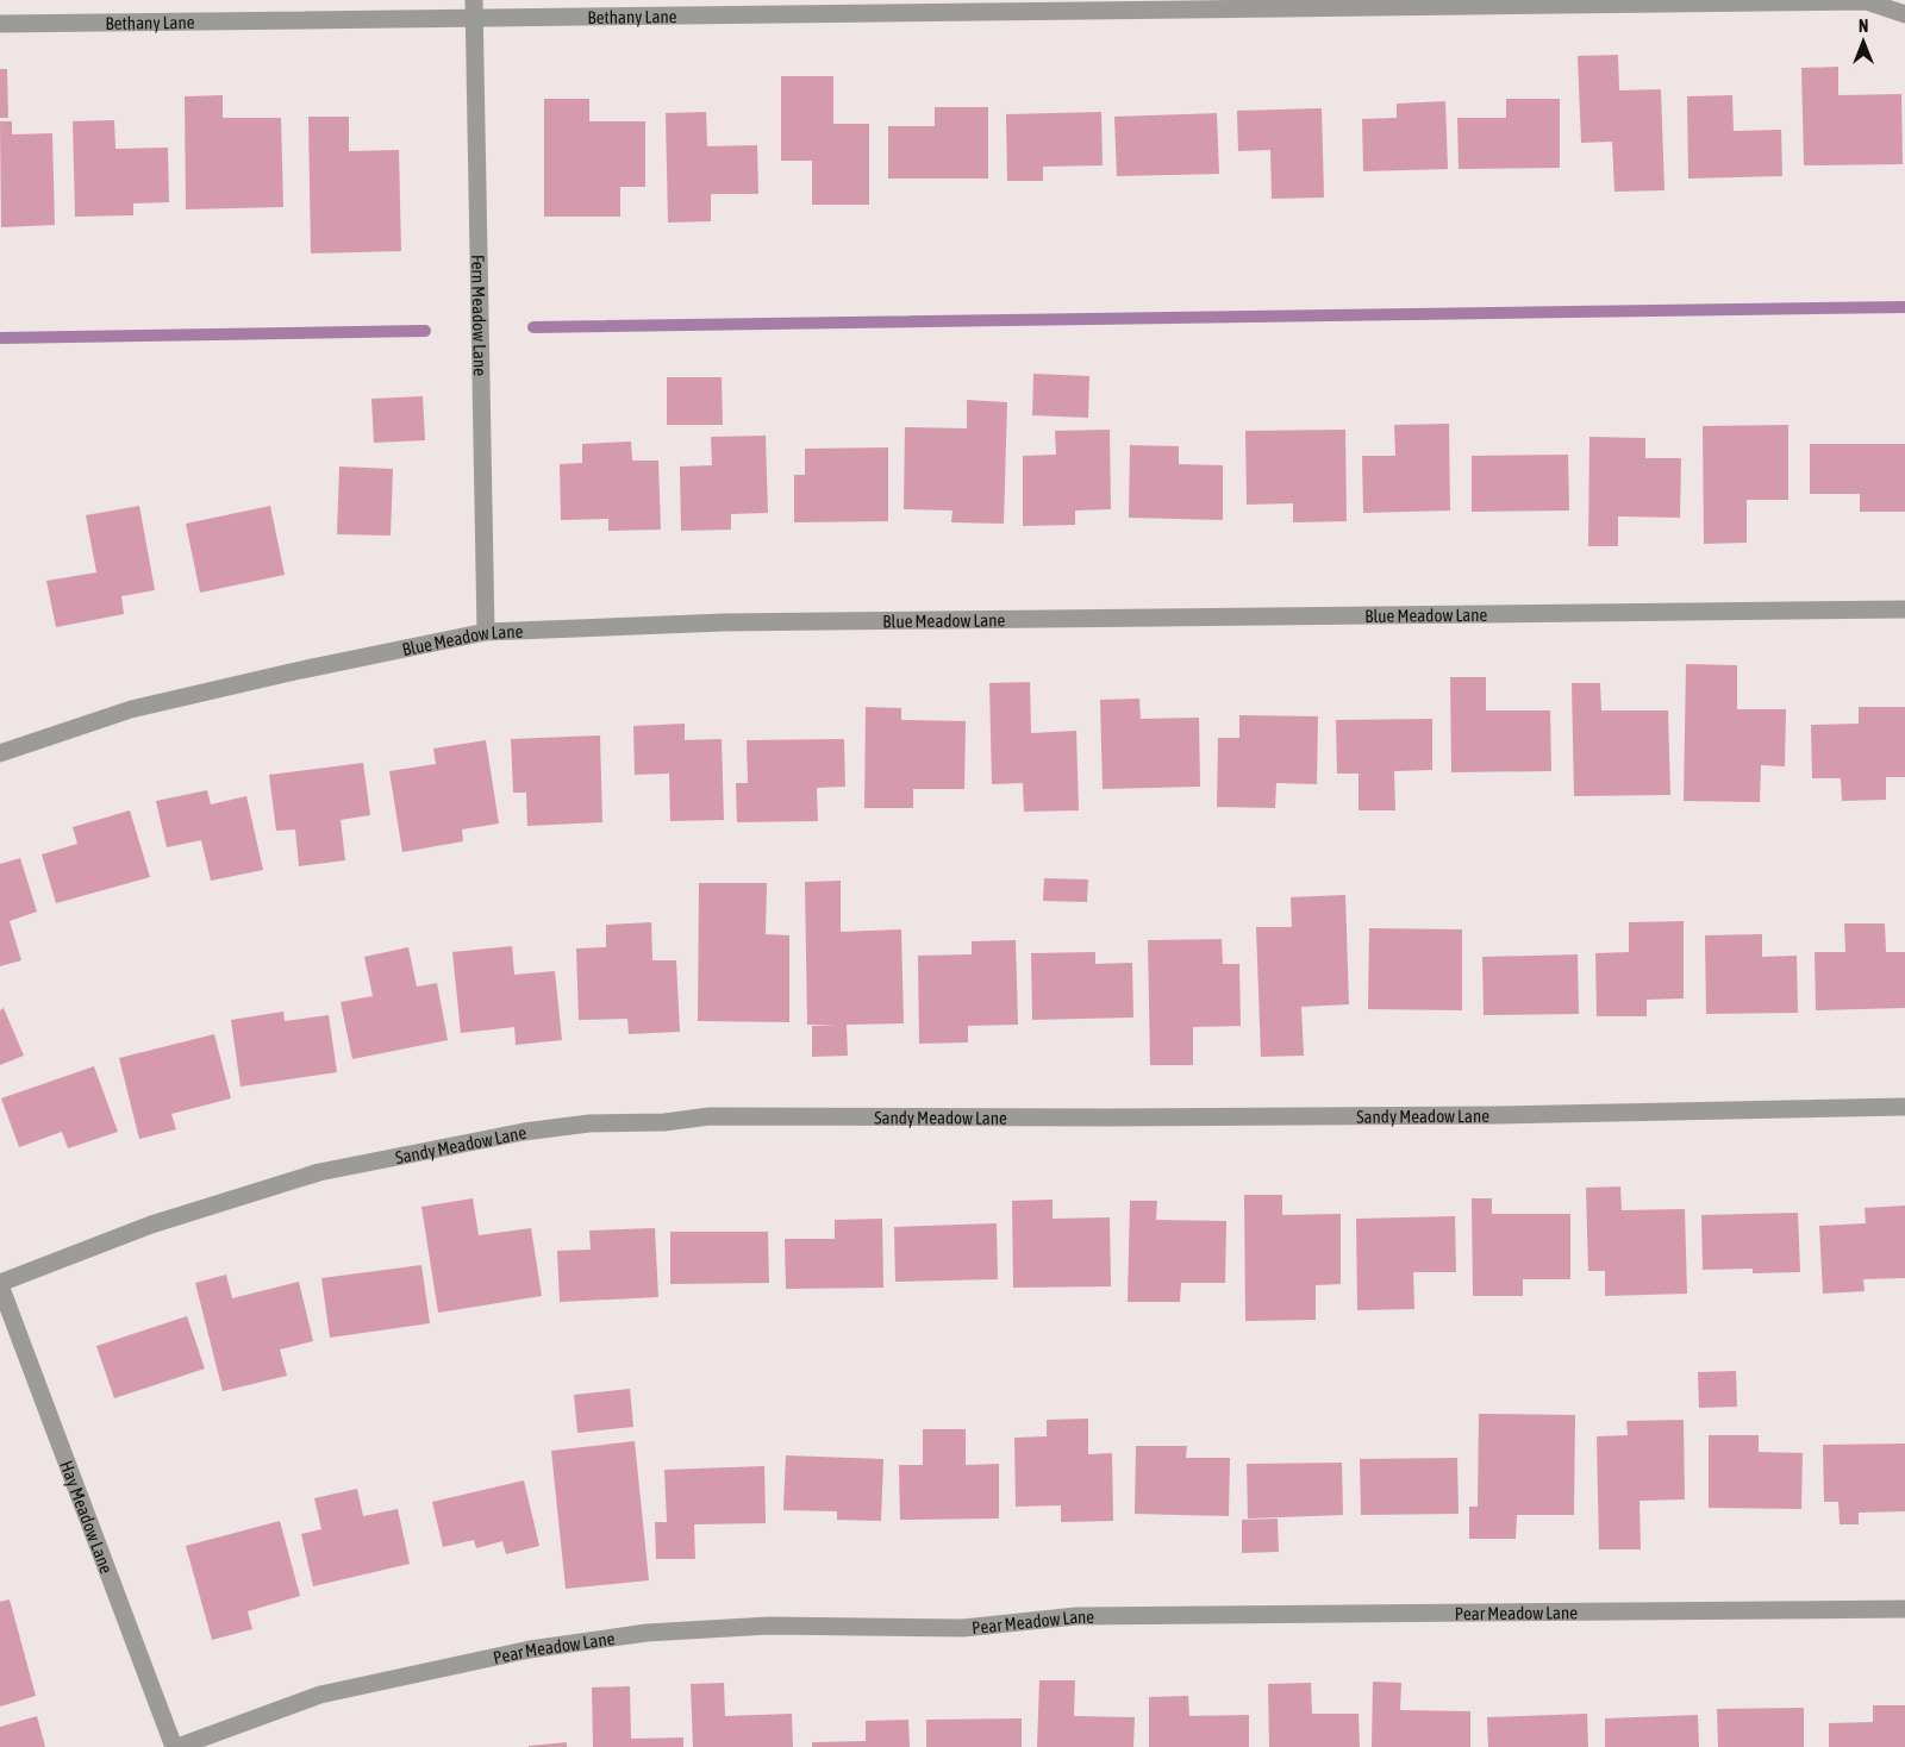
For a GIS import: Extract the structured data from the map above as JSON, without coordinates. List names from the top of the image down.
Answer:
{
  "streets": {
    "street": [
      "Bethany Lane",
      "Fern Meadow Lane",
      "Blue Meadow Lane",
      "Sandy Meadow Lane",
      "Hay Meadow Lane",
      "Pear Meadow Lane"
    ]
  },
  "crossings": [
    ["Bethany Lane", "Fern Meadow Lane"],
    ["Fern Meadow Lane", "Blue Meadow Lane"],
    ["Sandy Meadow Lane", "Hay Meadow Lane"],
    ["Hay Meadow Lane", "Pear Meadow Lane"]
  ],
  "north": "top"
}
